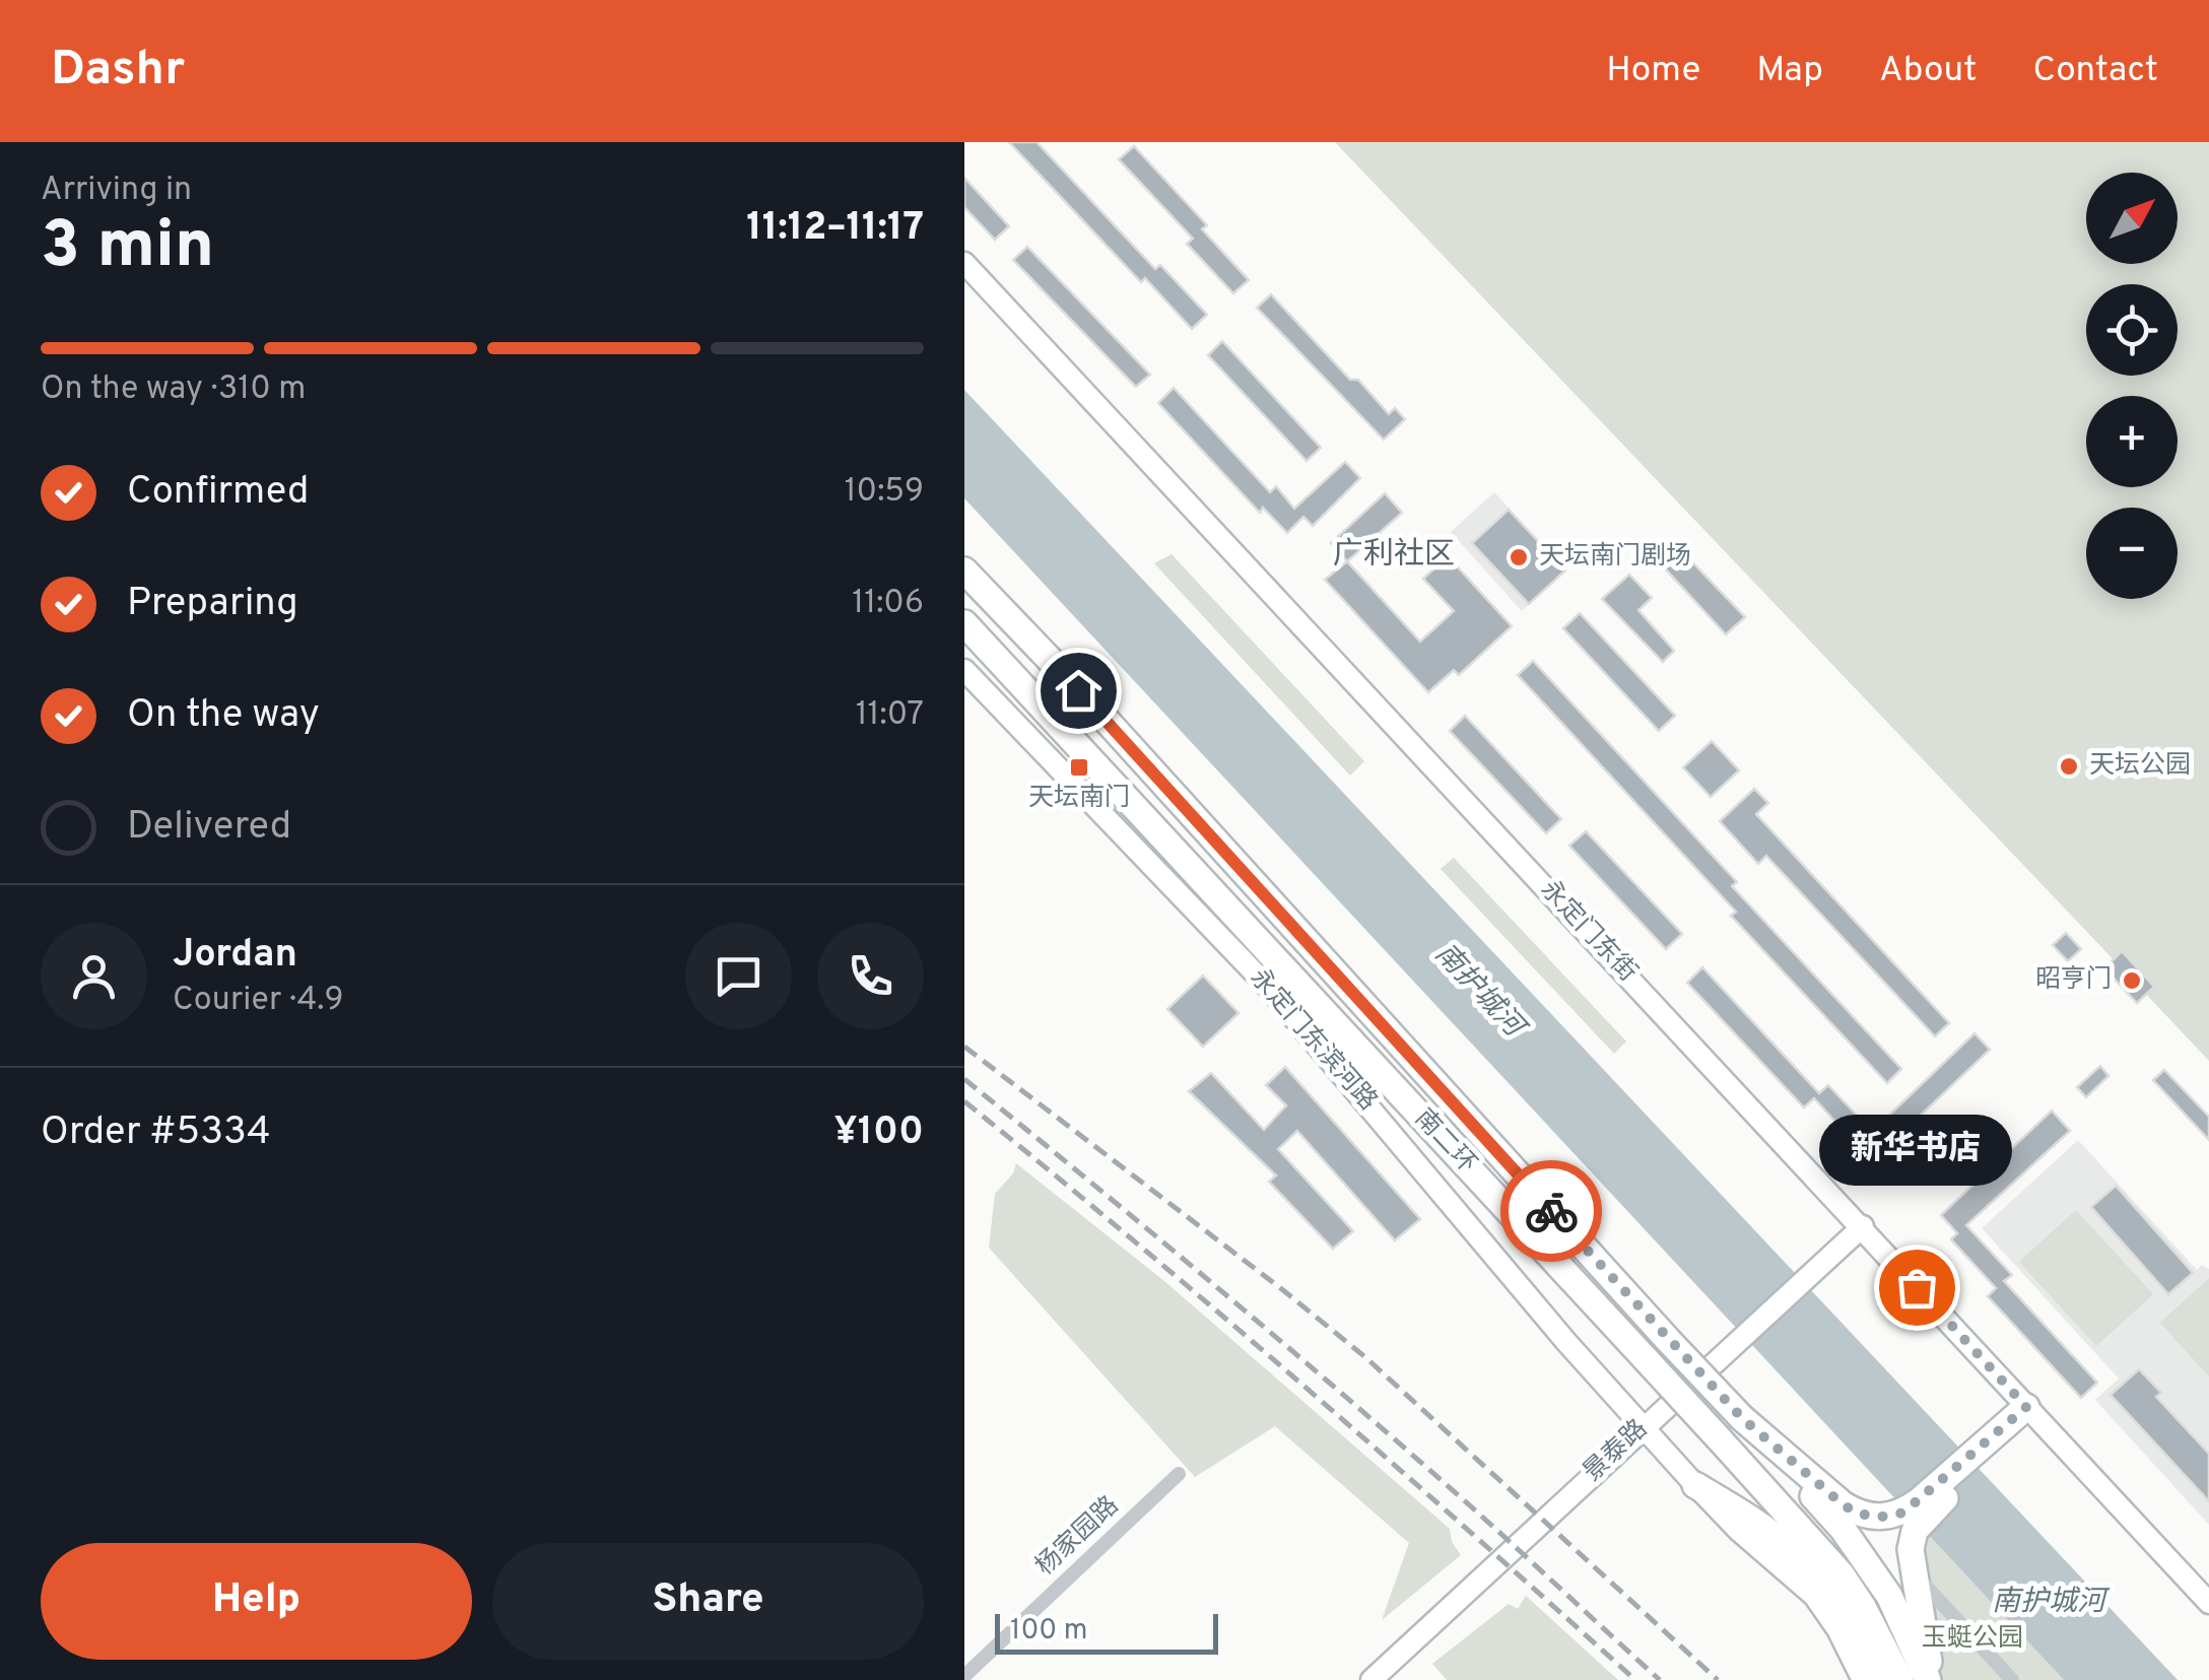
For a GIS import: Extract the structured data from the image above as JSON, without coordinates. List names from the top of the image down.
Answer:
{
  "streets": {
    "highway": ["南二环"],
    "street": [
      "永定门东街",
      "永定门东滨河路",
      "景泰路",
      "杨家园路"
    ]
  },
  "crossings": [
    ["永定门东街", "景泰路"],
    ["永定门东滨河路", "景泰路"]
  ],
  "districts": ["广利社区"],
  "water": ["南护城河"],
  "parks": ["玉蜓公园"],
  "places": {
    "other": [
      "天坛南门剧场",
      "天坛公园",
      "昭亨门",
      "新华书店"
    ],
    "transit": ["天坛南门"]
  },
  "scale_bar": "100 m",
  "north": "top right",
  "page": {
    "header": "Dashr",
    "nav": [
      "Home",
      "Map",
      "About",
      "Contact"
    ],
    "heading": ["3 min", "Arriving in", "11:12–11:17"],
    "panel": [
      "Jordan",
      "Courier · 4.9",
      "Order #5334",
      "¥100"
    ],
    "map_buttons": ["+", "−"],
    "bar": "On the way · 310 m",
    "list": [
      ["Confirmed", "10:59"],
      ["Preparing", "11:06"],
      ["On the way", "11:07"],
      "Delivered"
    ],
    "bubble": "新华书店",
    "buttons": ["Help", "Share"],
    "scale": "100 m"
  }
}
